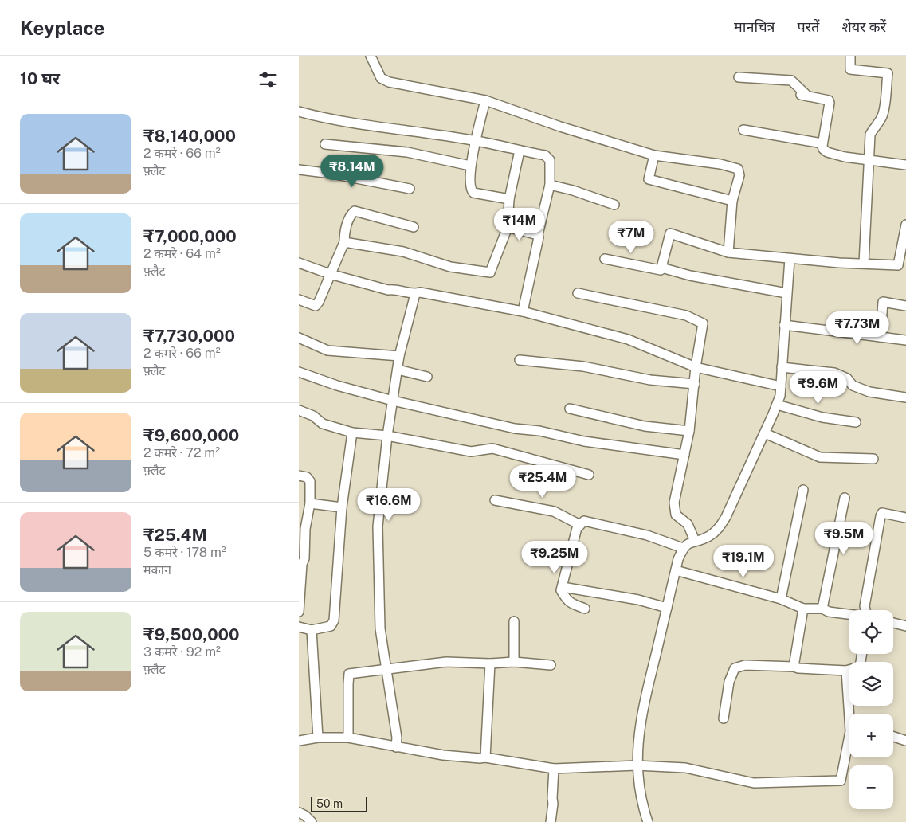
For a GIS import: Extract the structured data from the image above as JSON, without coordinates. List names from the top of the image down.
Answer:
{
  "scale_bar": "50 m",
  "page": {
    "header": "Keyplace",
    "nav": ["मानचित्र", "परतें", "शेयर करें"],
    "heading": "10 घर",
    "list": [
      {
        "name": "₹8,140,000",
        "note": "2 कमरे · 66 m² · फ़्लैट"
      },
      {
        "name": "₹7,000,000",
        "note": "2 कमरे · 64 m² · फ़्लैट"
      },
      {
        "name": "₹7,730,000",
        "note": "2 कमरे · 66 m² · फ़्लैट"
      },
      {
        "name": "₹9,600,000",
        "note": "2 कमरे · 72 m² · फ़्लैट"
      },
      {
        "name": "₹25.4M",
        "note": "5 कमरे · 178 m² · मकान"
      },
      {
        "name": "₹9,500,000",
        "note": "3 कमरे · 92 m² · फ़्लैट"
      }
    ],
    "price": [
      "₹8.14M",
      "₹14M",
      "₹7M",
      "₹7.73M",
      "₹9.6M",
      "₹25.4M",
      "₹16.6M",
      "₹9.5M",
      "₹9.25M",
      "₹19.1M"
    ],
    "map_buttons": ["+", "−"],
    "scale": "50 m"
  }
}
